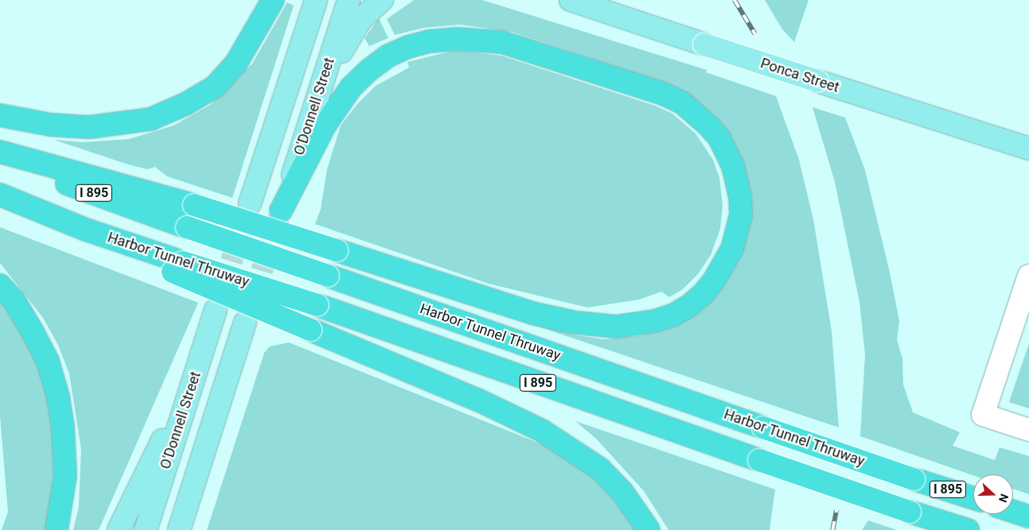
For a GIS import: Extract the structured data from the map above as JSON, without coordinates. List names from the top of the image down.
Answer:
{
  "streets": {
    "highway": ["I 895", "Harbor Tunnel Thruway"],
    "main road": ["Ponca Street", "O'Donnell Street"]
  },
  "crossings": [
    ["I 895", "Harbor Tunnel Thruway"]
  ],
  "north": "right"
}
